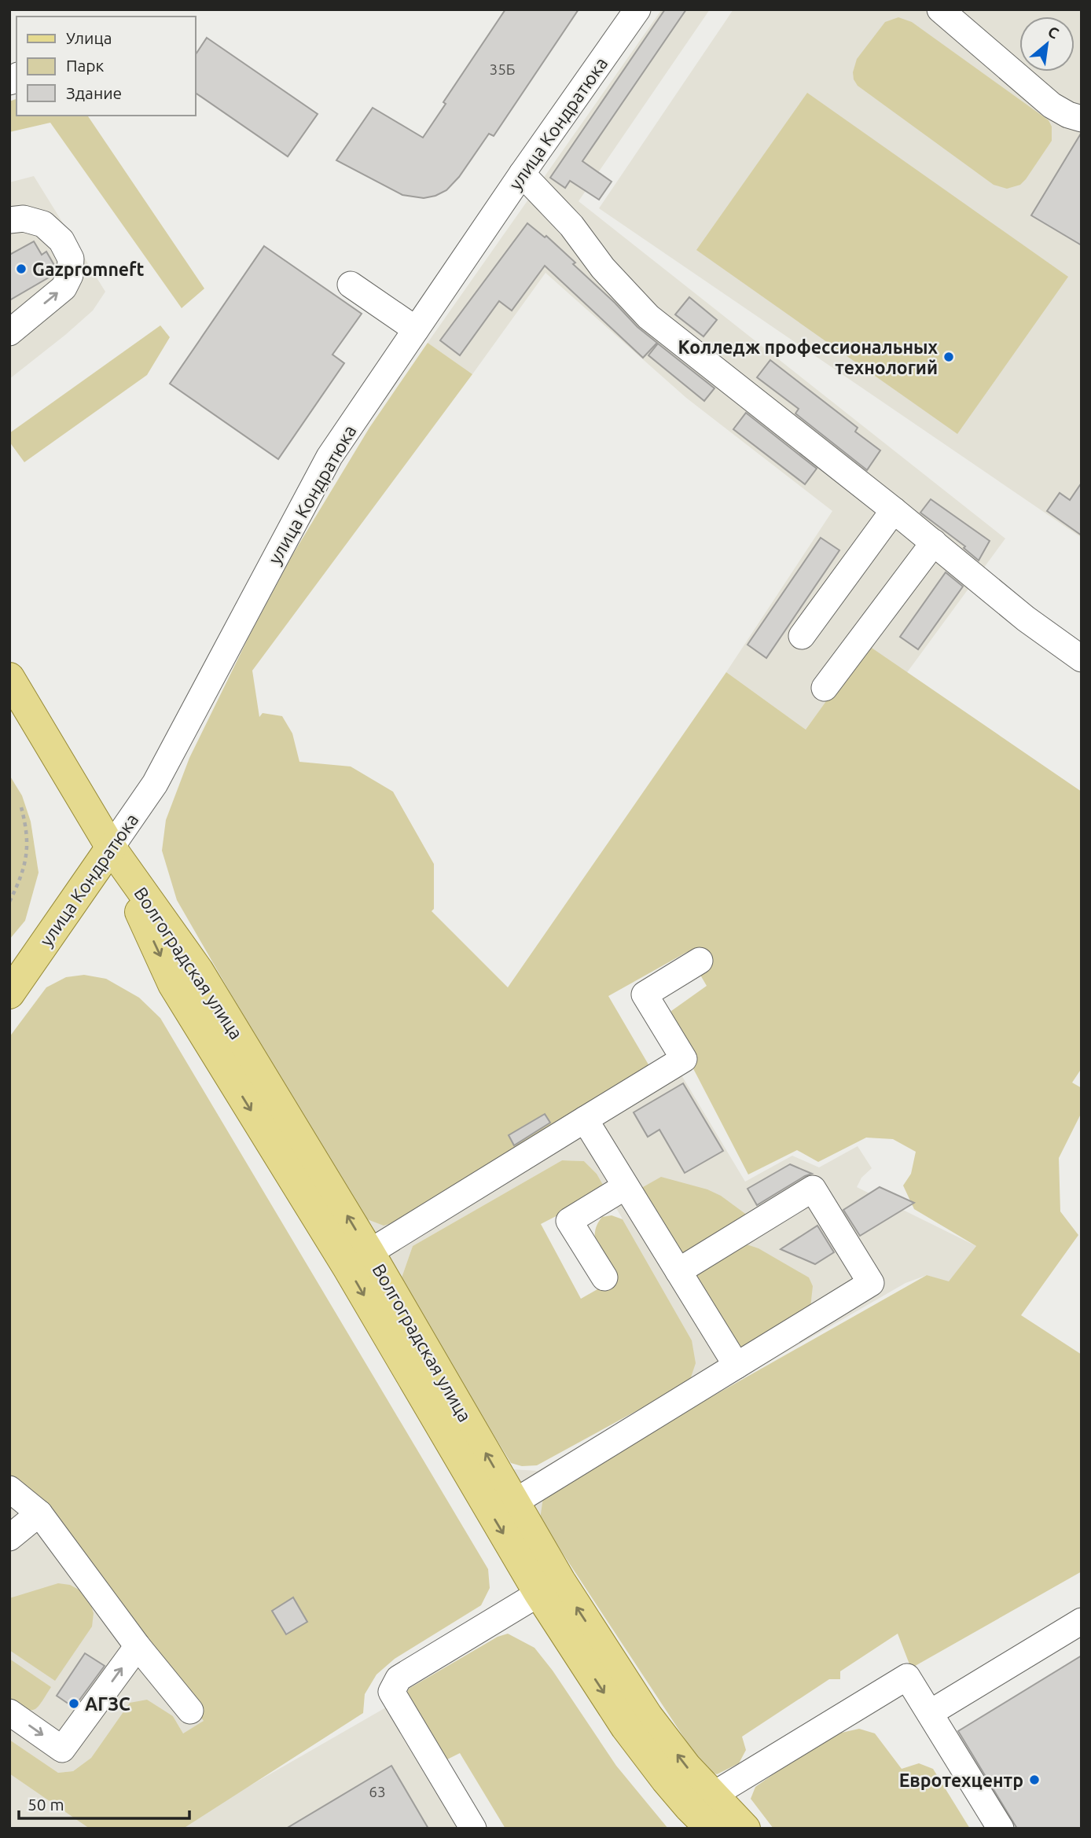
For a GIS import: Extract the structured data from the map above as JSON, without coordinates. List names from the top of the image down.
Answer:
{
  "streets": {
    "main road": ["улица Кондратюка", "Волгоградская улица"]
  },
  "crossings": [
    ["улица Кондратюка", "Волгоградская улица"]
  ],
  "places": [
    "Gazpromneft",
    "Колледж профессиональных технологий",
    "АГЗС",
    "Евротехцентр"
  ],
  "house_numbers": ["35Б", "63"],
  "legend": ["Улица", "Парк", "Здание"],
  "scale_bar": "50 m",
  "north": "top right"
}
